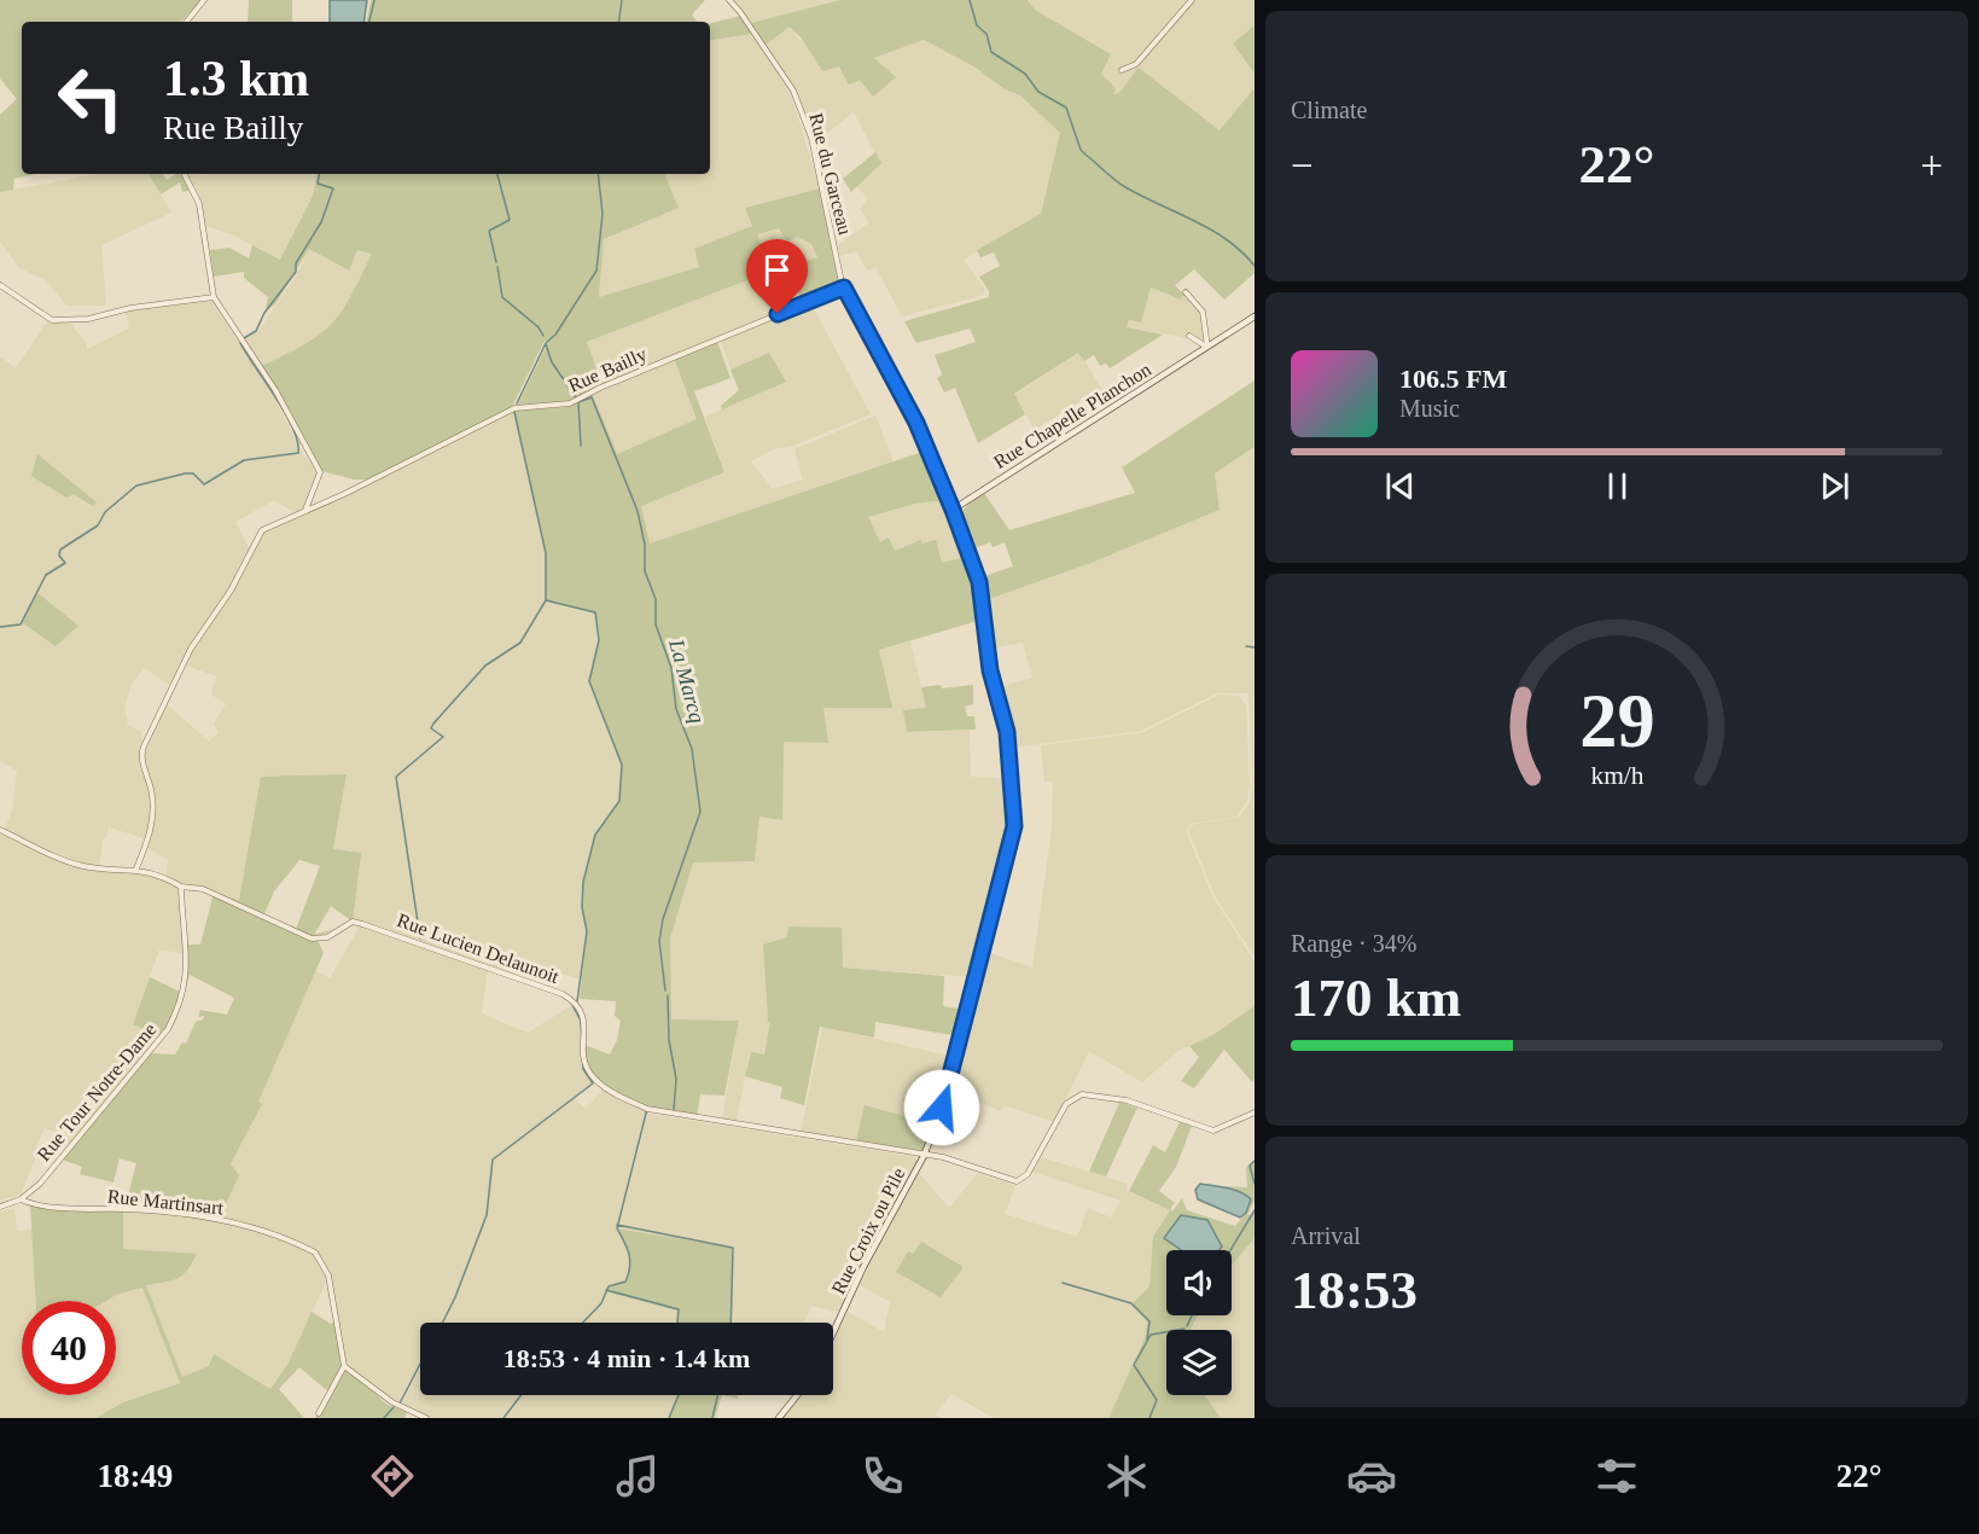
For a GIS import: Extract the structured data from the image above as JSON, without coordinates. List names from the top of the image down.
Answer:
{
  "streets": {
    "street": [
      "Rue du Garceau",
      "Rue Bailly",
      "Rue Chapelle Planchon",
      "Rue Lucien Delaunoit",
      "Rue Tour Notre-Dame",
      "Rue Martinsart",
      "Rue Croix ou Pile"
    ]
  },
  "crossings": [
    ["Rue du Garceau", "Rue Bailly"],
    ["Rue du Garceau", "Rue Chapelle Planchon"],
    ["Rue du Garceau", "Rue Croix ou Pile"],
    ["Rue Chapelle Planchon", "Rue Croix ou Pile"],
    ["Rue Lucien Delaunoit", "Rue Tour Notre-Dame"],
    ["Rue Lucien Delaunoit", "Rue Croix ou Pile"],
    ["Rue Tour Notre-Dame", "Rue Martinsart"]
  ],
  "water": ["La Marcq"],
  "page": {
    "tile": [
      "Climate",
      ["Range · 34%", "170 km"],
      ["Arrival", "18:53"]
    ],
    "turn": ["1.3 km", "Rue Bailly"],
    "heat": ["−", "22°", "+"],
    "song": ["106.5 FM", "Music"],
    "limit": "40",
    "trip": "18:53 · 4 min · 1.4 km",
    "tabs": ["18:49", "22°"],
    "gauge": ["29", "km/h"]
  }
}
